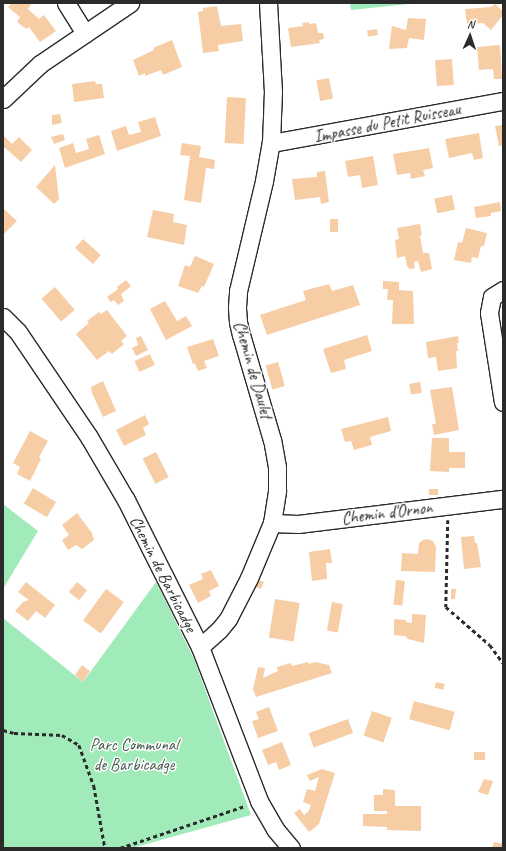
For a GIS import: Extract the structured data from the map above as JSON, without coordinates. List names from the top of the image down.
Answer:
{
  "streets": {
    "street": [
      "Impasse du Petit Ruisseau",
      "Chemin de Daulet",
      "Chemin d'Ornon",
      "Chemin de Barbicadge"
    ]
  },
  "crossings": [
    ["Impasse du Petit Ruisseau", "Chemin de Daulet"],
    ["Chemin de Daulet", "Chemin d'Ornon"],
    ["Chemin de Daulet", "Chemin de Barbicadge"]
  ],
  "parks": ["Parc Communal de Barbicadge"],
  "north": "top"
}
